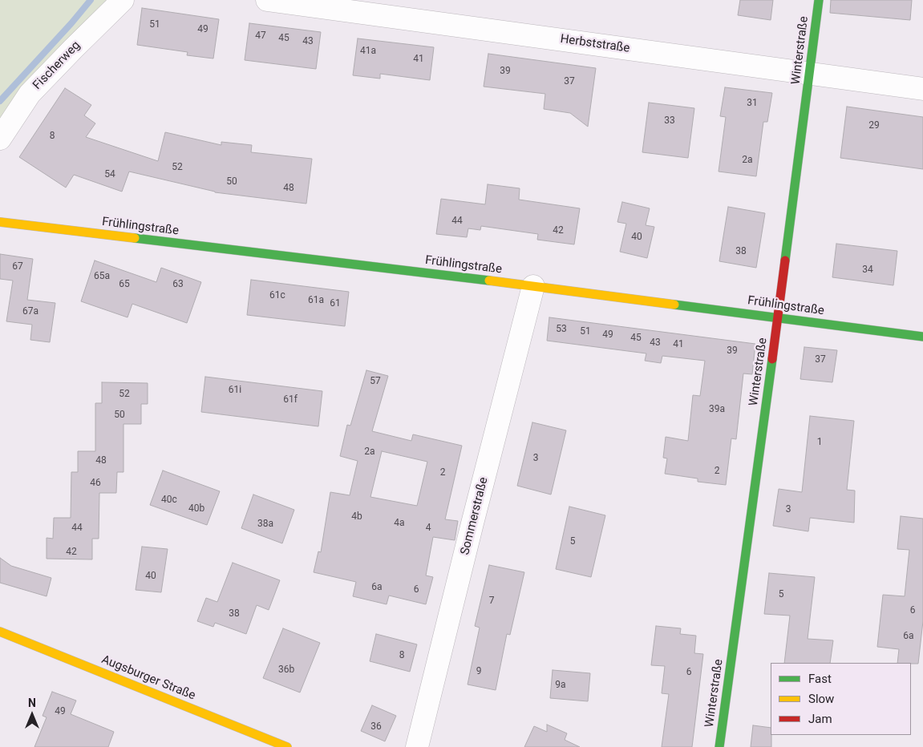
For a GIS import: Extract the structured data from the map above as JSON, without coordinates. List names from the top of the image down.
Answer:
{
  "streets": {
    "street": [
      "Herbststraße",
      "Winterstraße",
      "Fischerweg",
      "Frühlingstraße",
      "Sommerstraße",
      "Augsburger Straße"
    ]
  },
  "crossings": [
    ["Herbststraße", "Winterstraße"],
    ["Winterstraße", "Frühlingstraße"],
    ["Frühlingstraße", "Sommerstraße"]
  ],
  "house_numbers": [
    "51",
    "49",
    "47",
    "45",
    "43",
    "41a",
    "41",
    "39",
    "37",
    "31",
    "33",
    "29",
    "8",
    "2a",
    "52",
    "54",
    "50",
    "48",
    "44",
    "42",
    "40",
    "38",
    "67",
    "34",
    "65a",
    "65",
    "63",
    "61c",
    "61a",
    "61",
    "67a",
    "53",
    "51",
    "49",
    "45",
    "43",
    "41",
    "39",
    "37",
    "57",
    "61i",
    "52",
    "61f",
    "39a",
    "50",
    "1",
    "2a",
    "3",
    "48",
    "2",
    "2",
    "46",
    "40c",
    "40b",
    "3",
    "4b",
    "4a",
    "38a",
    "44",
    "4",
    "5",
    "42",
    "40",
    "6a",
    "6",
    "5",
    "7",
    "6",
    "38",
    "6a",
    "8",
    "36b",
    "9",
    "6",
    "9a",
    "49",
    "36"
  ],
  "legend": ["Fast", "Slow", "Jam"],
  "north": "top"
}
